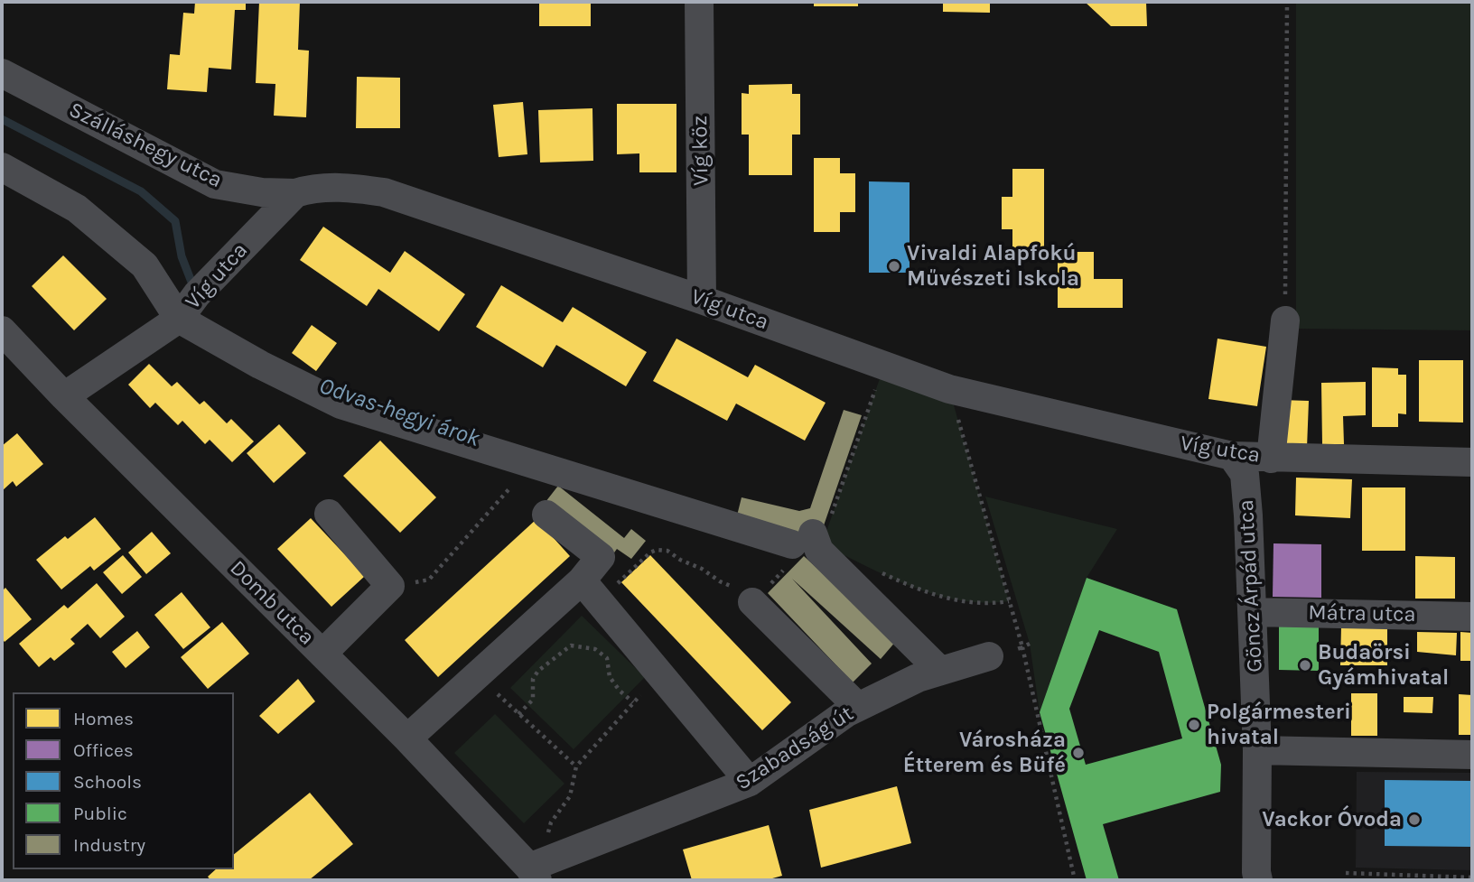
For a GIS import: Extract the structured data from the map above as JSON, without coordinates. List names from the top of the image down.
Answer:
{
  "streets": {
    "street": [
      "Szálláshegy utca",
      "Víg köz",
      "Víg utca",
      "Göncz Árpád utca",
      "Domb utca",
      "Mátra utca",
      "Szabadság út"
    ]
  },
  "crossings": [
    ["Szálláshegy utca", "Víg utca"],
    ["Víg köz", "Víg utca"],
    ["Víg utca", "Göncz Árpád utca"],
    ["Víg utca", "Domb utca"],
    ["Göncz Árpád utca", "Mátra utca"],
    ["Domb utca", "Szabadság út"]
  ],
  "water": ["Odvas-hegyi árok"],
  "places": [
    "Vivaldi Alapfokú Művészeti Iskola",
    "Budaörsi Gyámhivatal",
    "Polgármesteri hivatal",
    "Városháza Étterem és Büfé",
    "Vackor Óvoda"
  ],
  "legend": [
    "Homes",
    "Offices",
    "Schools",
    "Public",
    "Industry"
  ]
}
